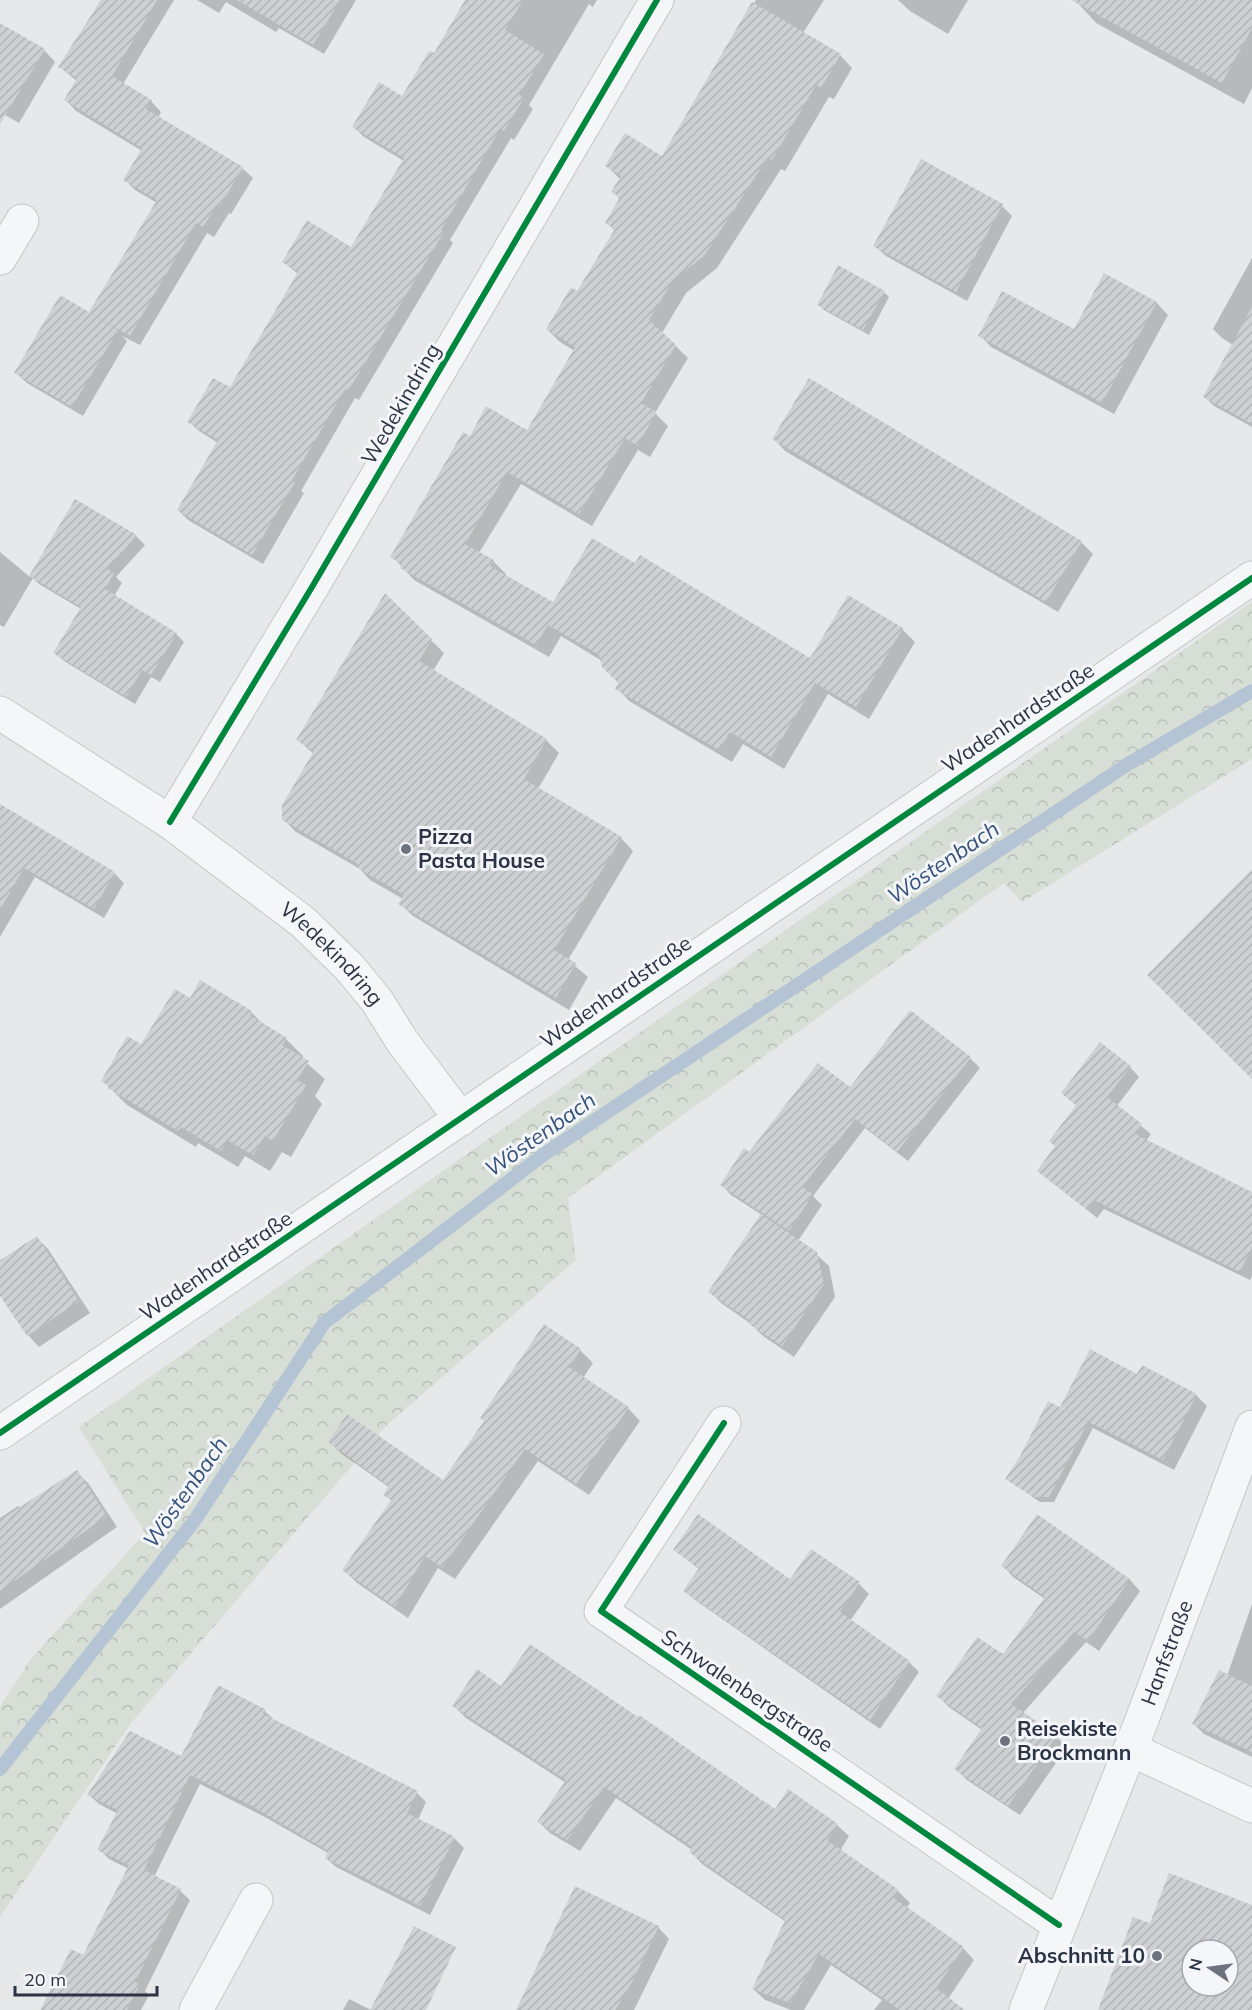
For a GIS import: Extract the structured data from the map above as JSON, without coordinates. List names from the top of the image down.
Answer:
{
  "streets": {
    "street": [
      "Wedekindring",
      "Wadenhardstraße",
      "Hanfstraße",
      "Schwalenbergstraße"
    ]
  },
  "crossings": [
    ["Wedekindring", "Wadenhardstraße"],
    ["Hanfstraße", "Schwalenbergstraße"]
  ],
  "water": ["Wöstenbach"],
  "places": ["Pizza Pasta House", "Reisekiste Brockmann", "Abschnitt 10"],
  "scale_bar": "20 m",
  "north": "left"
}
